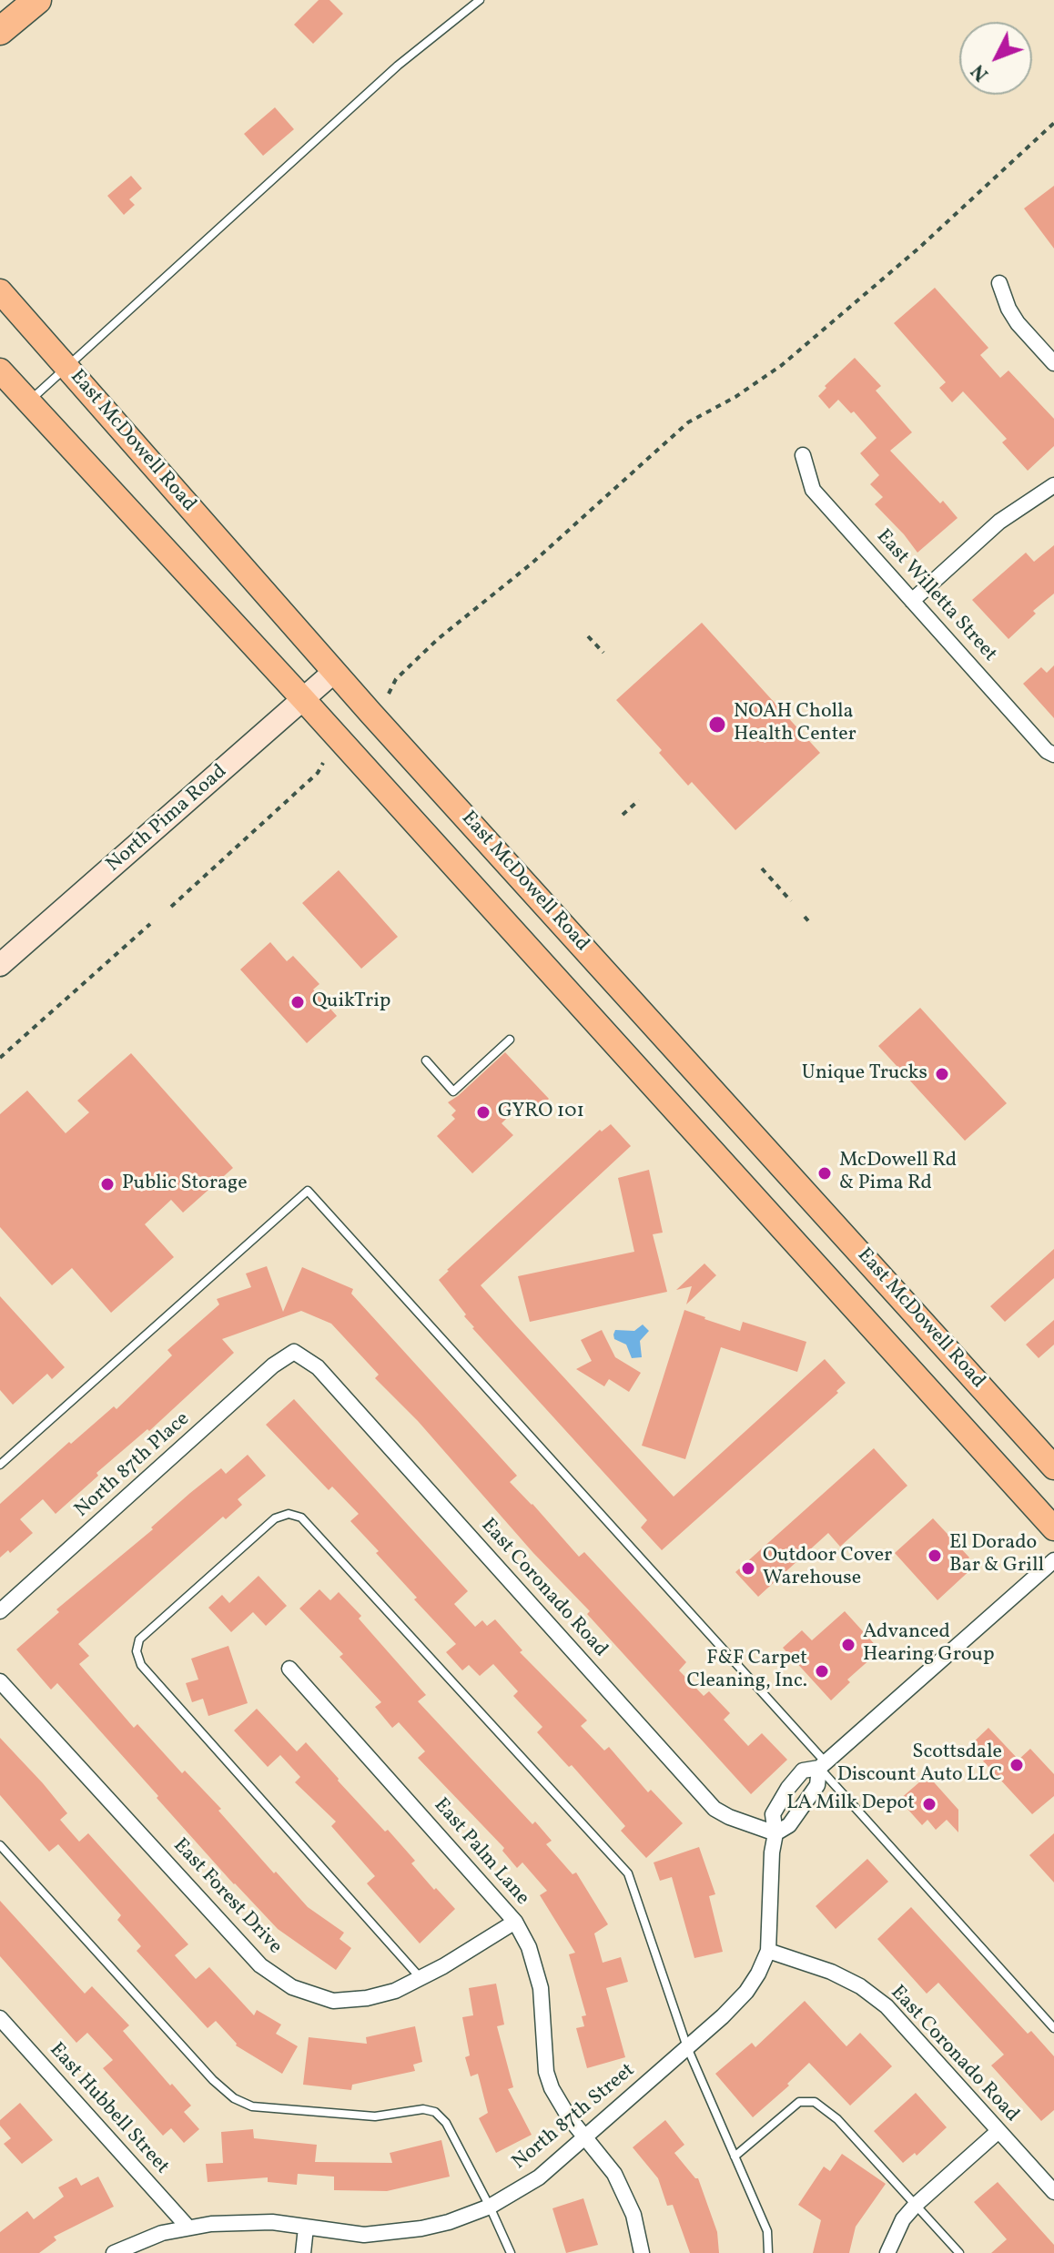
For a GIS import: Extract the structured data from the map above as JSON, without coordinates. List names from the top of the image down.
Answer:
{
  "streets": {
    "main road": ["East McDowell Road", "North Pima Road"],
    "street": [
      "East Willetta Street",
      "North 87th Place",
      "East Coronado Road",
      "East Palm Lane",
      "East Forest Drive",
      "East Hubbell Street",
      "North 87th Street"
    ]
  },
  "crossings": [
    ["East McDowell Road", "North Pima Road"],
    ["North 87th Place", "East Coronado Road"],
    ["East Coronado Road", "North 87th Street"],
    ["East Palm Lane", "East Forest Drive"],
    ["East Palm Lane", "North 87th Street"],
    ["East Hubbell Street", "North 87th Street"]
  ],
  "places": [
    "NOAH Cholla Health Center",
    "QuikTrip",
    "Unique Trucks",
    "GYRO 101",
    "McDowell Rd & Pima Rd",
    "Public Storage",
    "El Dorado Bar & Grill",
    "Outdoor Cover Warehouse",
    "Advanced Hearing Group",
    "F&F Carpet Cleaning, Inc.",
    "Scottsdale Discount Auto LLC",
    "LA Milk Depot"
  ],
  "north": "bottom left"
}
